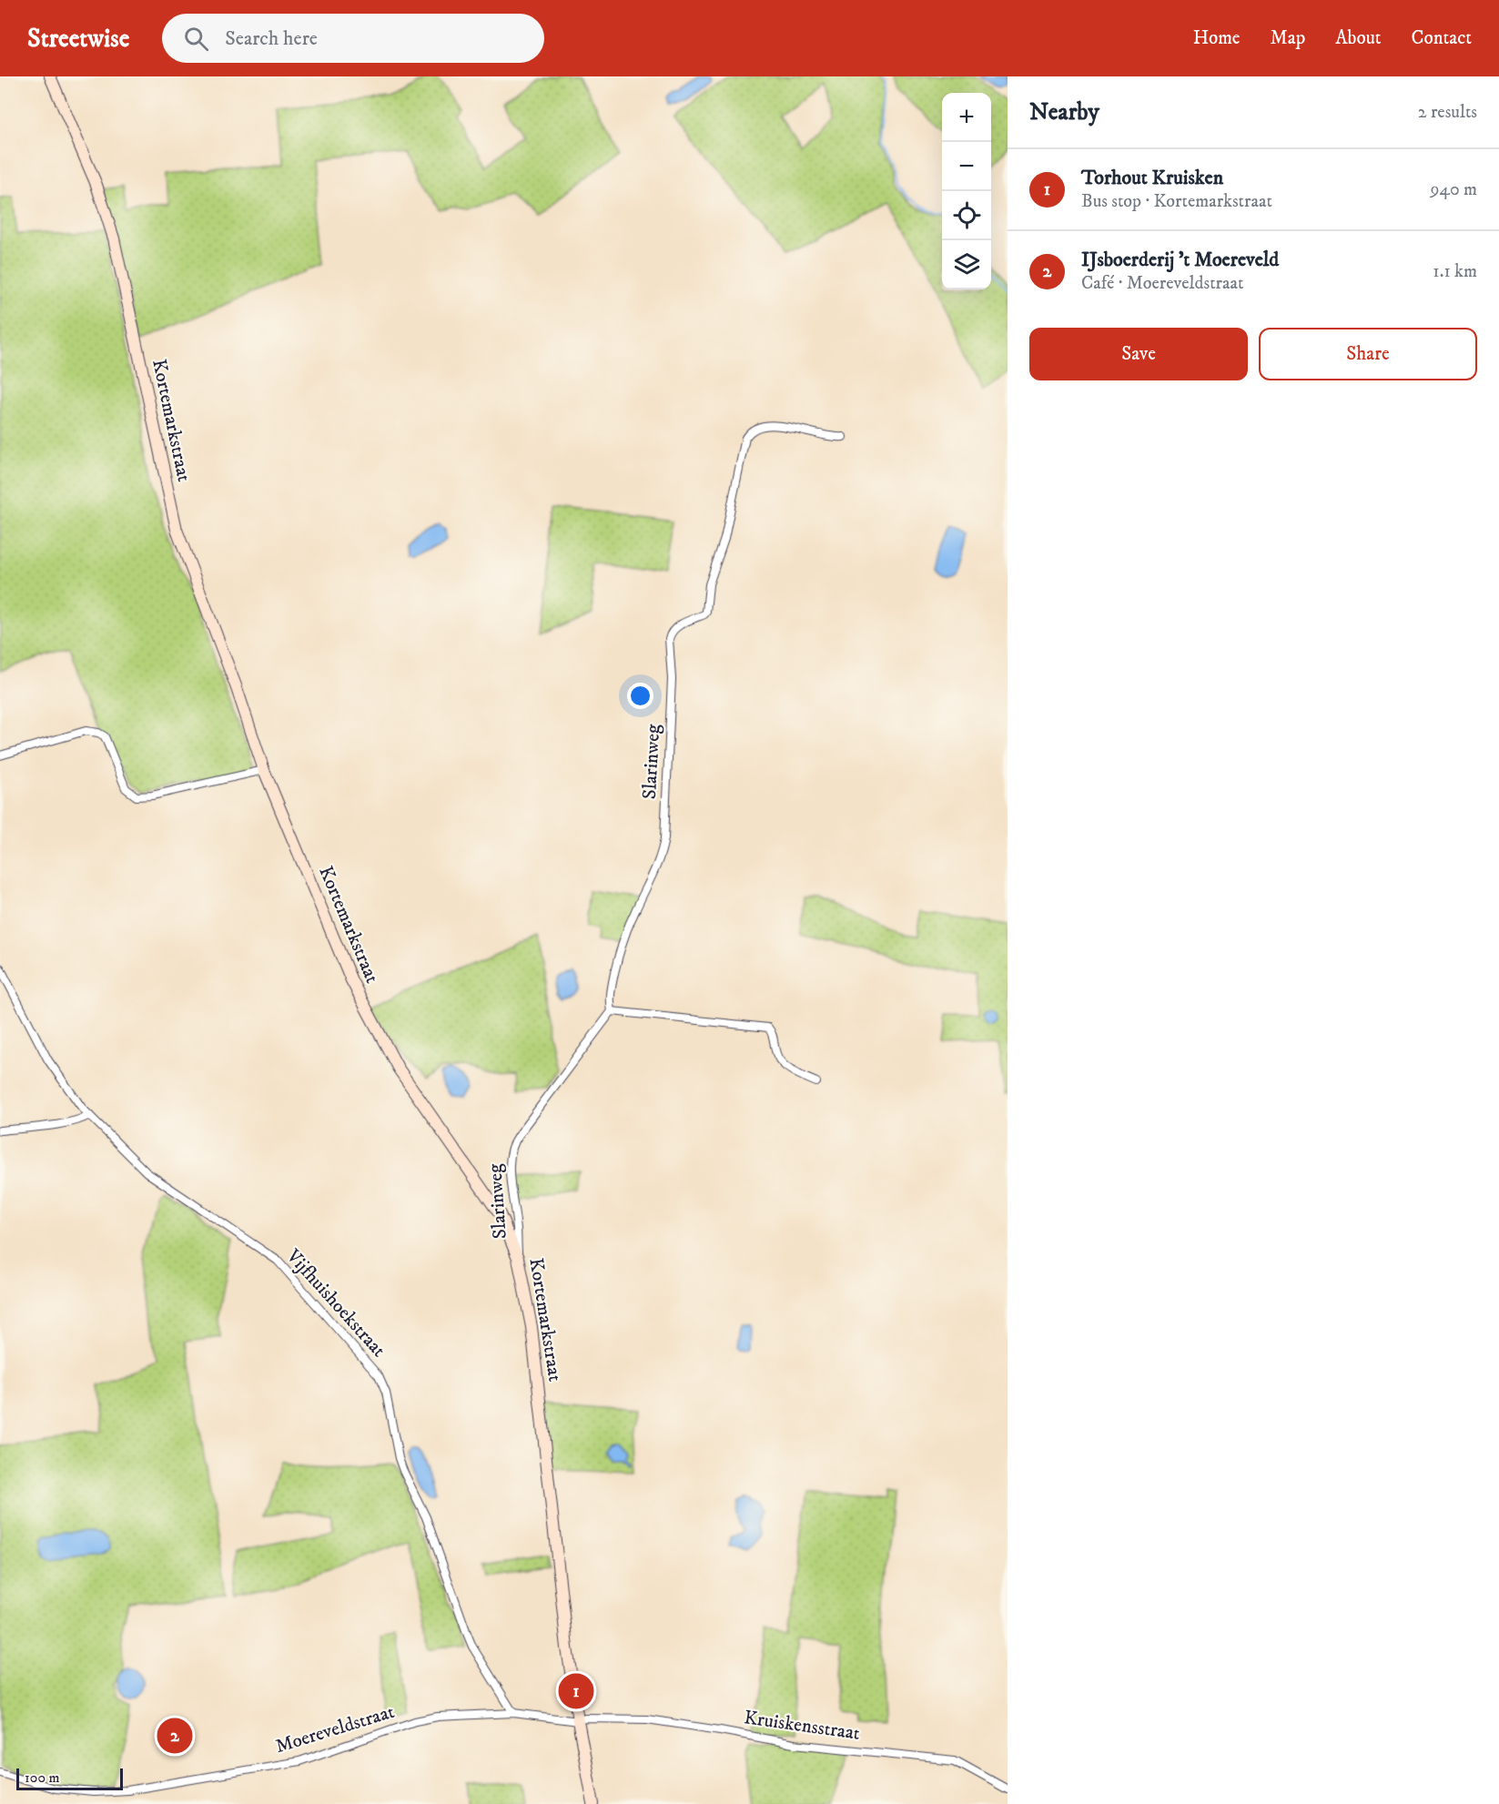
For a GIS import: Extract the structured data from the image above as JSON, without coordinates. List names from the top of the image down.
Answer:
{
  "streets": {
    "street": [
      "Kortemarkstraat",
      "Slarinweg",
      "Vijfhuishoekstraat",
      "Kruiskensstraat",
      "Moereveldstraat"
    ]
  },
  "crossings": [
    ["Kortemarkstraat", "Slarinweg"],
    ["Kortemarkstraat", "Kruiskensstraat"],
    ["Kortemarkstraat", "Moereveldstraat"],
    ["Vijfhuishoekstraat", "Moereveldstraat"],
    ["Kruiskensstraat", "Moereveldstraat"]
  ],
  "scale_bar": "100 m",
  "page": {
    "header": "Streetwise",
    "search": "Search here",
    "nav": [
      "Home",
      "Map",
      "About",
      "Contact"
    ],
    "heading": ["Nearby", "2 results"],
    "map_buttons": ["+", "−"],
    "list": [
      {
        "mark": "1",
        "name": "Torhout Kruisken",
        "note": "Bus stop · Kortemarkstraat",
        "value": "940 m"
      },
      {
        "mark": "2",
        "name": "IJsboerderij 't Moereveld",
        "note": "Café · Moereveldstraat",
        "value": "1.1 km"
      }
    ],
    "buttons": ["Save", "Share"],
    "pins": ["1", "2"],
    "scale": "100 m"
  }
}
